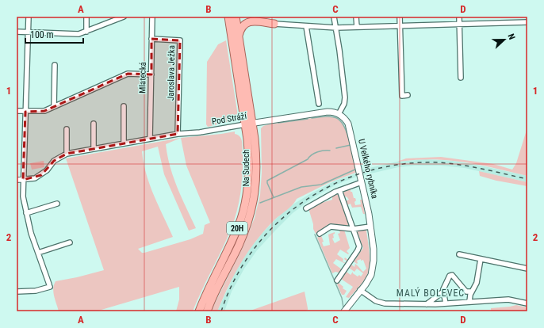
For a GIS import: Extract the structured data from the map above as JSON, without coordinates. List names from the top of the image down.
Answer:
{
  "streets": {
    "main road": ["Na Sudech", "20H"],
    "street": [
      "Jaroslava Ježka",
      "Mlatecká",
      "Pod Stráží",
      "U Velkého rybníka"
    ]
  },
  "crossings": [
    ["Jaroslava Ježka", "Mlatecká"],
    ["Jaroslava Ježka", "Pod Stráží"],
    ["Mlatecká", "Pod Stráží"],
    ["Pod Stráží", "Na Sudech"],
    ["Pod Stráží", "U Velkého rybníka"]
  ],
  "districts": ["MALÝ BOLEVEC"],
  "scale_bar": "100 m",
  "north": "right",
  "grid": {
    "columns": [
      "A",
      "B",
      "C",
      "D"
    ],
    "rows": ["1", "2"]
  }
}
